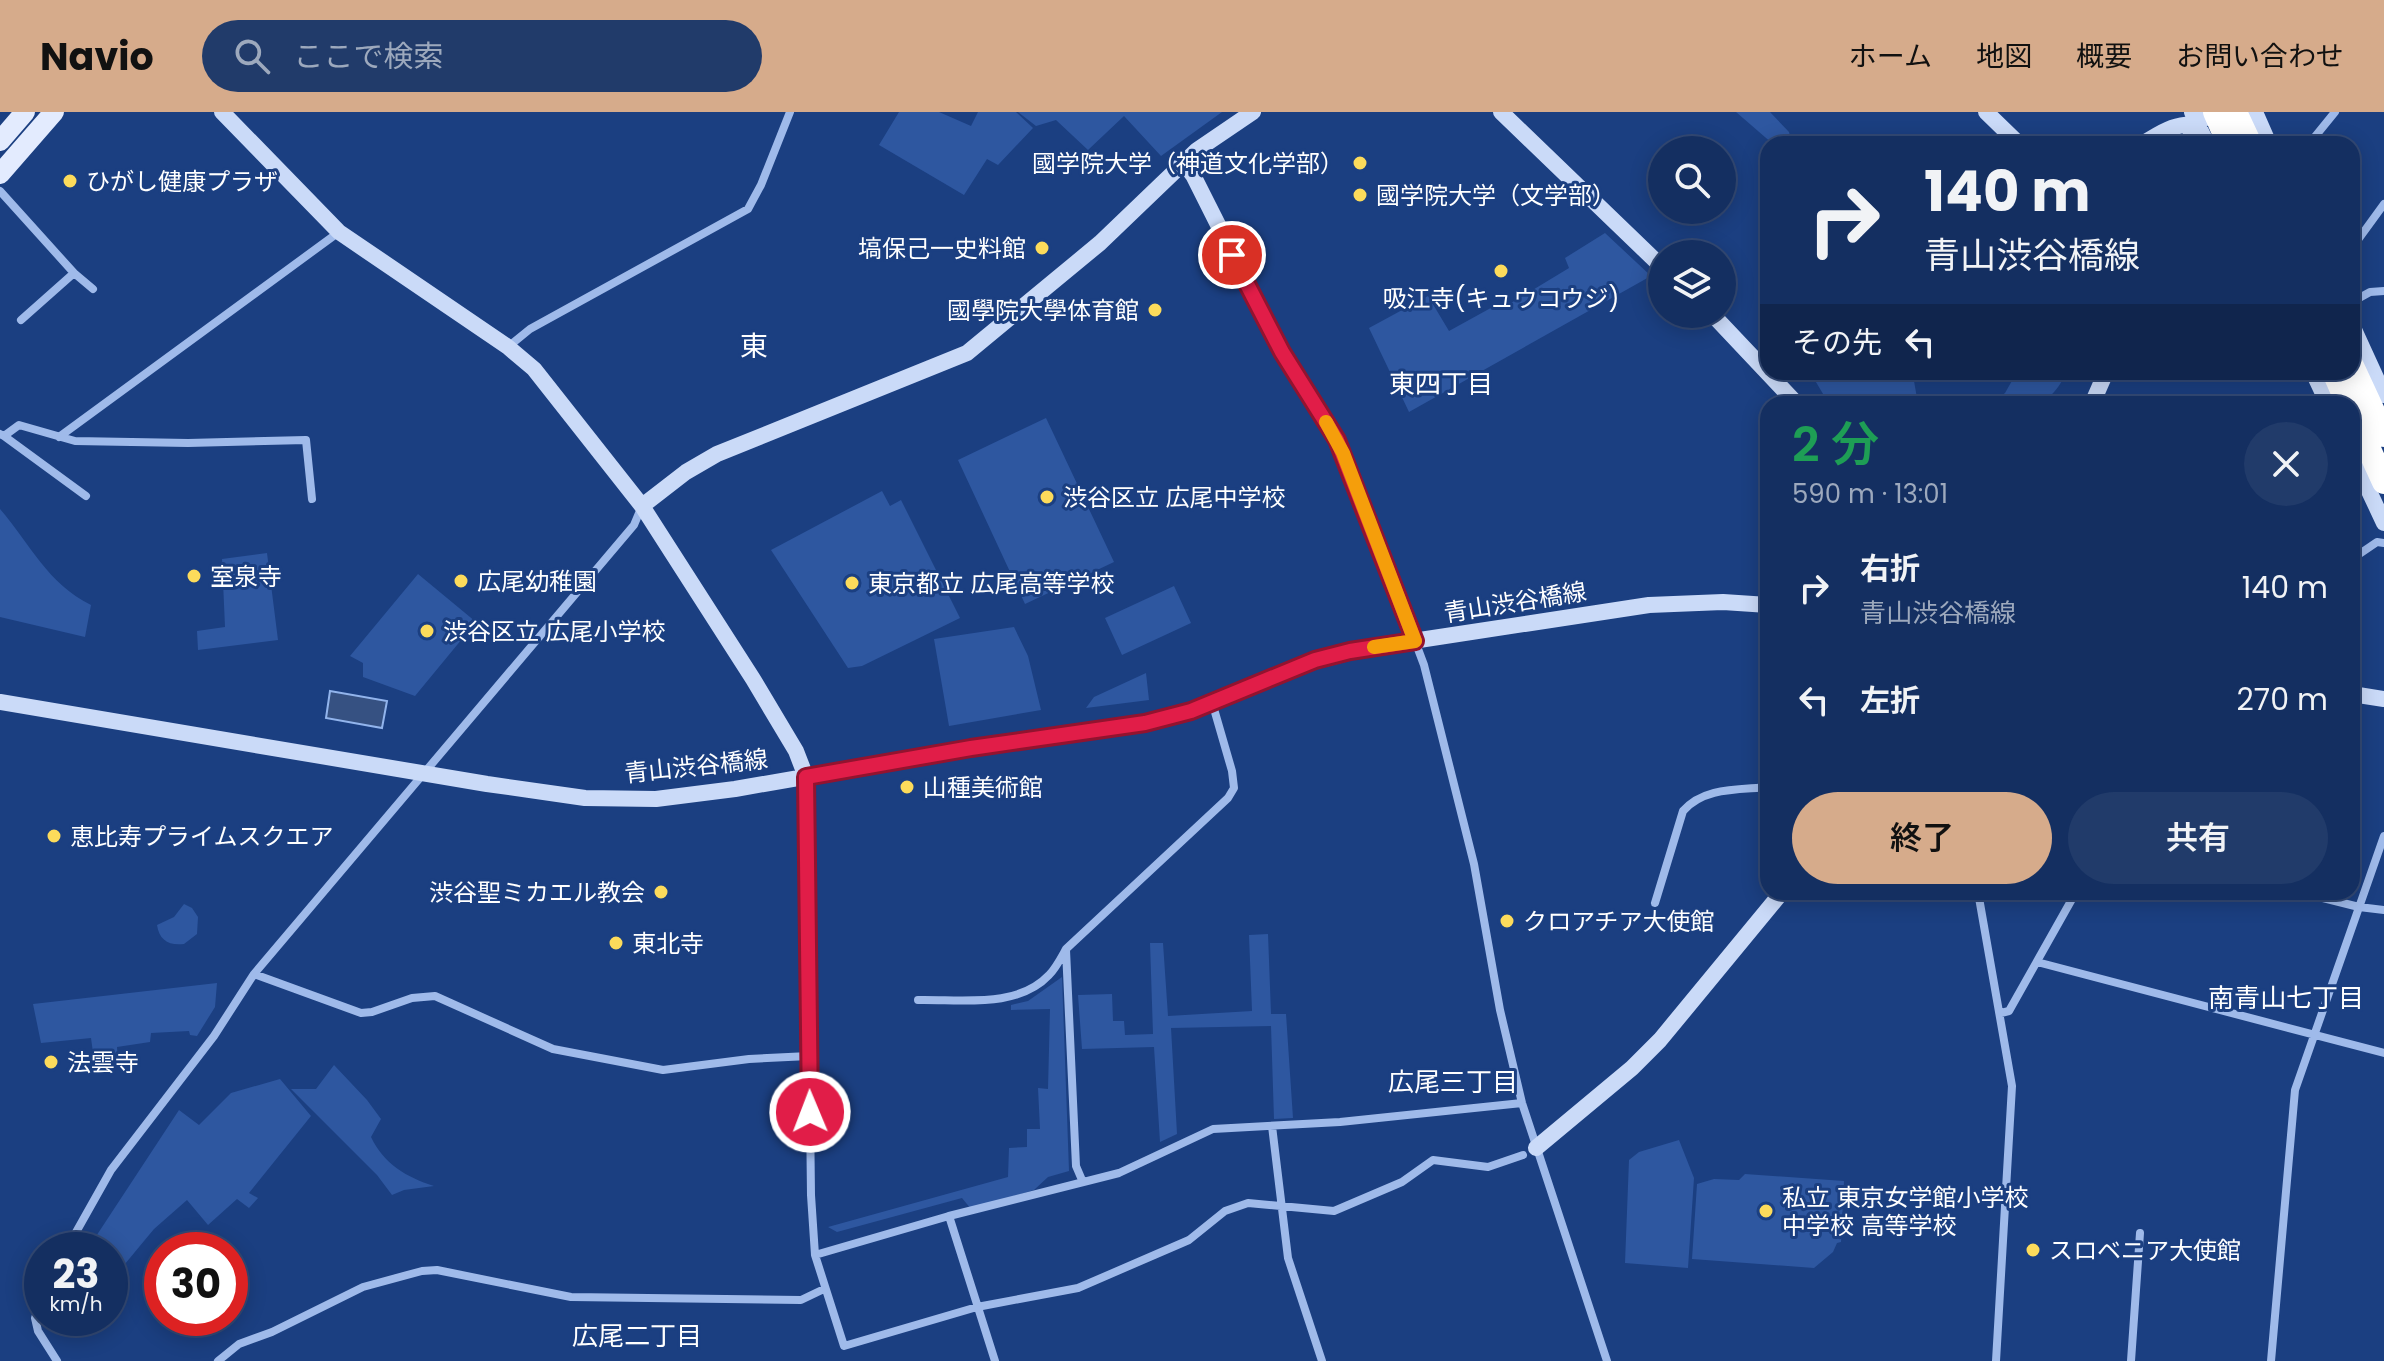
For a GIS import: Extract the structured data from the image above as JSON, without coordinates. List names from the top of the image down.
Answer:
{
  "streets": {
    "street": ["青山渋谷橋線"]
  },
  "districts": [
    "東",
    "東四丁目",
    "南青山七丁目",
    "広尾三丁目",
    "広尾二丁目"
  ],
  "places": [
    "國学院大学（神道文化学部）",
    "ひがし健康プラザ",
    "國学院大学（文学部）",
    "塙保己一史料館",
    "吸江寺(キュウコウジ)",
    "國學院大學体育館",
    "渋谷区立 広尾中学校",
    "室泉寺",
    "広尾幼稚園",
    "東京都立 広尾高等学校",
    "渋谷区立 広尾小学校",
    "山種美術館",
    "恵比寿プライムスクエア",
    "渋谷聖ミカエル教会",
    "クロアチア大使館",
    "東北寺",
    "法雲寺",
    "私立 東京女学館小学校 中学校 高等学校",
    "スロベニア大使館"
  ],
  "page": {
    "header": "Navio",
    "search": "ここで検索",
    "nav": [
      "ホーム",
      "地図",
      "概要",
      "お問い合わせ"
    ],
    "turn": ["140 m", "青山渋谷橋線"],
    "then": "その先",
    "heading": ["2 分", "590 m · 13:01"],
    "list": [
      {
        "name": "右折",
        "note": "青山渋谷橋線",
        "value": "140 m"
      },
      {
        "name": "左折",
        "value": "270 m"
      }
    ],
    "buttons": ["終了", "共有"],
    "speed": "23 km/h",
    "limit": "30"
  }
}
